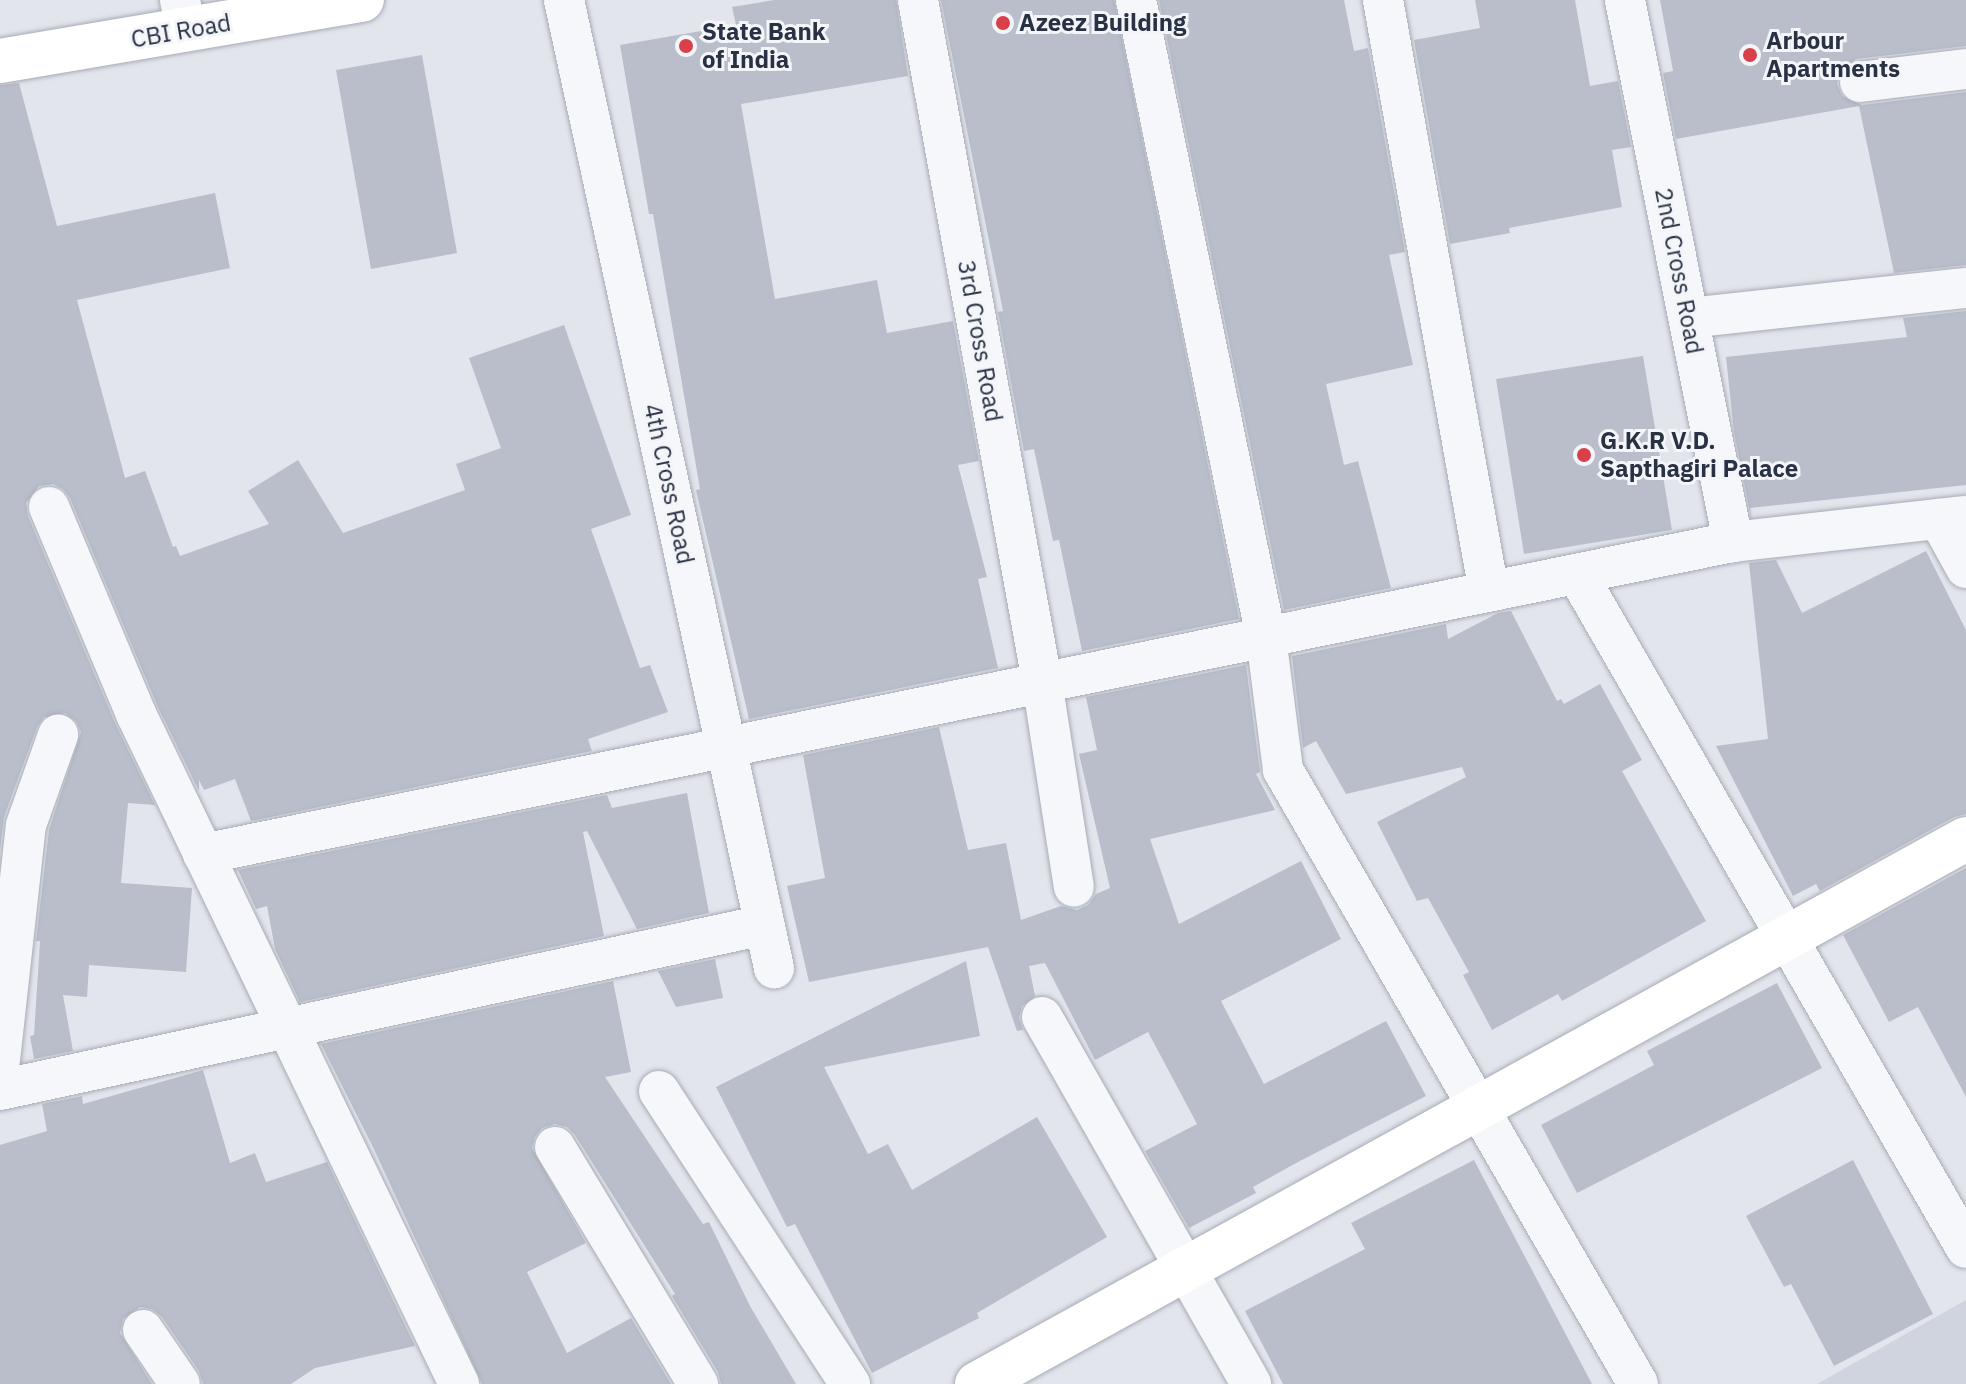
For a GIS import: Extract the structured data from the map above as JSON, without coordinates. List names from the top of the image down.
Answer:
{
  "streets": {
    "street": [
      "CBI Road",
      "2nd Cross Road",
      "3rd Cross Road",
      "4th Cross Road"
    ]
  },
  "places": [
    "Azeez Building",
    "State Bank of India",
    "Arbour Apartments",
    "G.K.R V.D. Sapthagiri Palace"
  ]
}
